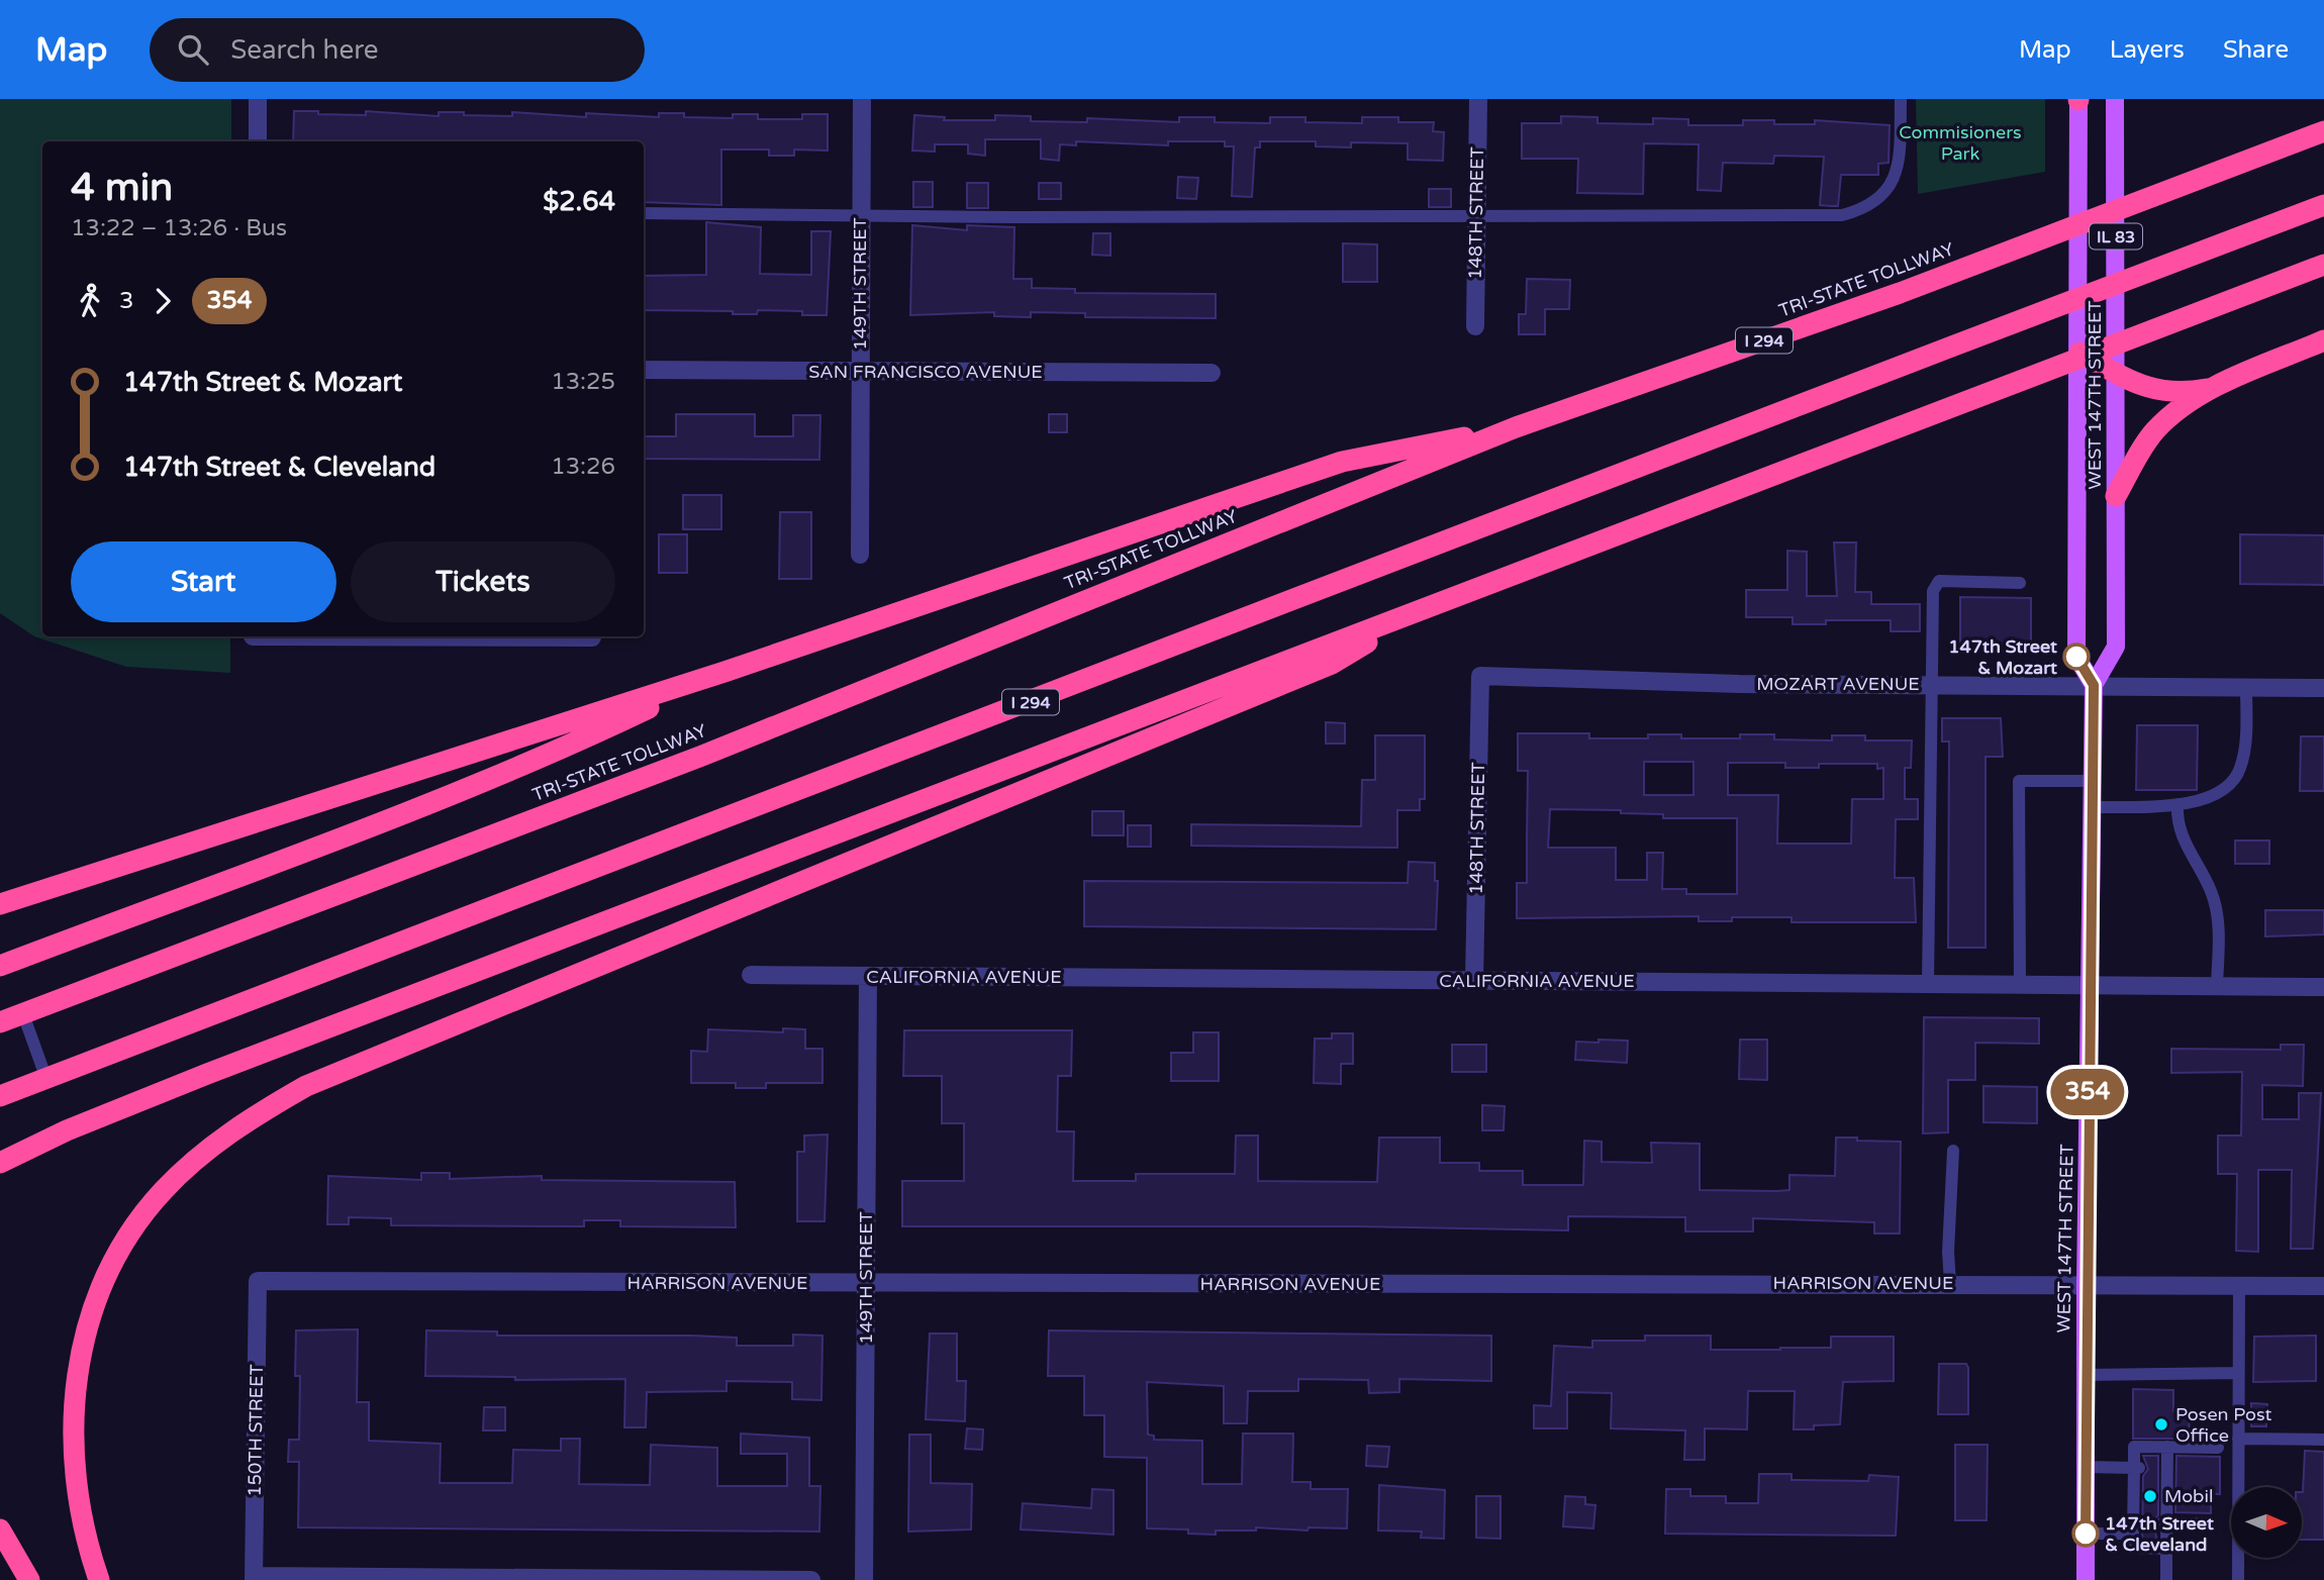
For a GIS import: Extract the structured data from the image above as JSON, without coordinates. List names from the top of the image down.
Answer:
{
  "streets": {
    "highway": ["TRI-STATE TOLLWAY", "I 294"],
    "main road": ["IL 83", "WEST 147TH STREET"],
    "street": [
      "148TH STREET",
      "149TH STREET",
      "SAN FRANCISCO AVENUE",
      "MOZART AVENUE",
      "CALIFORNIA AVENUE",
      "HARRISON AVENUE",
      "150TH STREET"
    ]
  },
  "crossings": [
    ["148TH STREET", "MOZART AVENUE"],
    ["148TH STREET", "CALIFORNIA AVENUE"],
    ["149TH STREET", "SAN FRANCISCO AVENUE"],
    ["149TH STREET", "CALIFORNIA AVENUE"],
    ["149TH STREET", "HARRISON AVENUE"],
    ["WEST 147TH STREET", "MOZART AVENUE"],
    ["WEST 147TH STREET", "CALIFORNIA AVENUE"],
    ["WEST 147TH STREET", "HARRISON AVENUE"],
    ["HARRISON AVENUE", "150TH STREET"]
  ],
  "parks": ["Commisioners Park"],
  "places": [
    "147th Street & Mozart",
    "Posen Post Office",
    "Mobil",
    "147th Street & Cleveland"
  ],
  "lines": ["bus line 354"],
  "north": "right",
  "page": {
    "header": "Map",
    "search": "Search here",
    "nav": ["Map", "Layers", "Share"],
    "on_map": "354",
    "heading": ["4 min", "13:22 – 13:26 · Bus", "$2.64"],
    "legs": ["3", "354"],
    "list": [
      {
        "name": "147th Street & Mozart",
        "value": "13:25"
      },
      {
        "name": "147th Street & Cleveland",
        "value": "13:26"
      }
    ],
    "buttons": ["Start", "Tickets"]
  }
}
